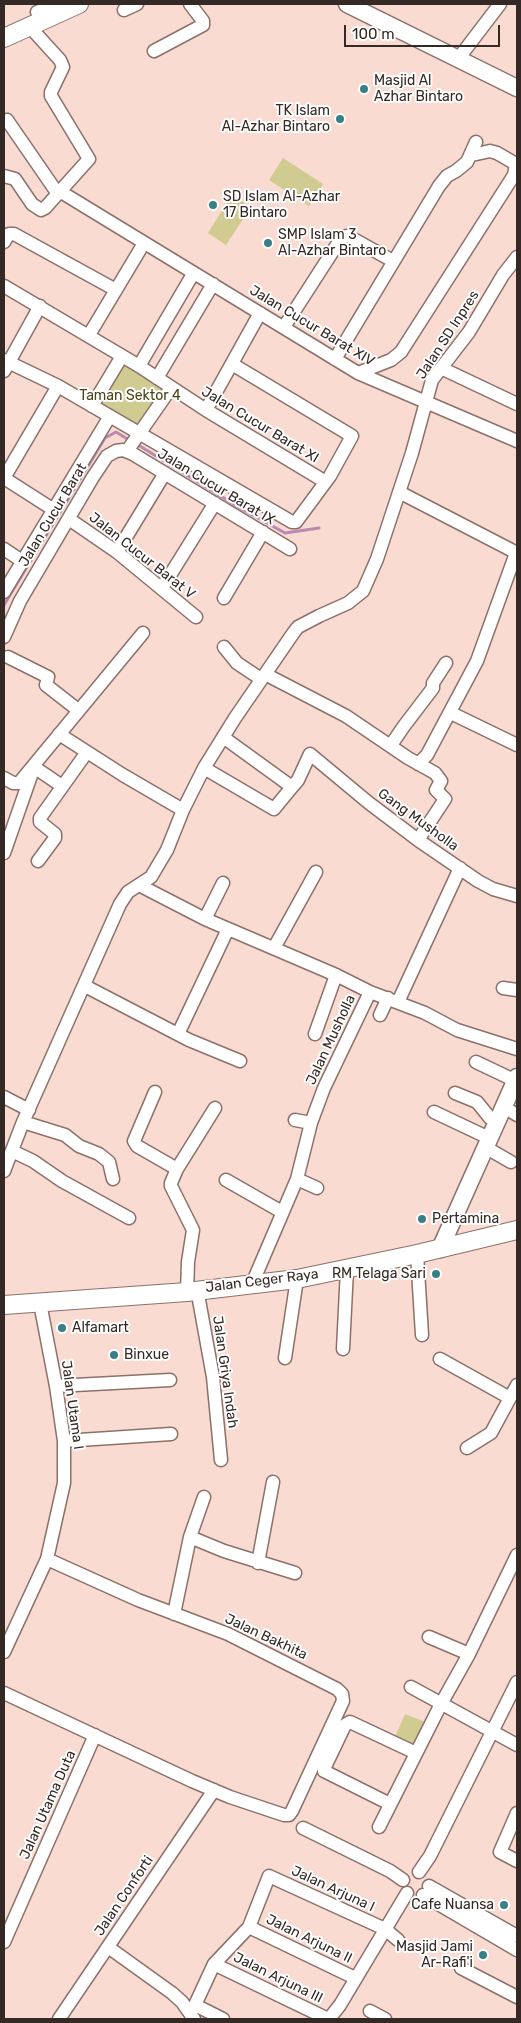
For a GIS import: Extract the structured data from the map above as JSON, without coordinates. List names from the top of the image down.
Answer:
{
  "streets": {
    "main road": ["Jalan Ceger Raya"],
    "street": [
      "Jalan Cucur Barat XIV",
      "Jalan SD Inpres",
      "Jalan Cucur Barat XI",
      "Jalan Cucur Barat IX",
      "Jalan Cucur Barat",
      "Jalan Cucur Barat V",
      "Gang Musholla",
      "Jalan Musholla",
      "Jalan Griya Indah",
      "Jalan Utama I",
      "Jalan Bakhita",
      "Jalan Utama Duta",
      "Jalan Arjuna I",
      "Jalan Conforti",
      "Jalan Arjuna II",
      "Jalan Arjuna III"
    ]
  },
  "crossings": [
    ["Jalan Cucur Barat XIV", "Jalan SD Inpres"],
    ["Jalan SD Inpres", "Jalan Musholla"],
    ["Jalan Cucur Barat IX", "Jalan Cucur Barat"],
    ["Jalan Cucur Barat", "Jalan Cucur Barat V"],
    ["Jalan Musholla", "Jalan Ceger Raya"],
    ["Jalan Ceger Raya", "Jalan Griya Indah"],
    ["Jalan Ceger Raya", "Jalan Utama I"],
    ["Jalan Utama I", "Jalan Bakhita"],
    ["Jalan Bakhita", "Jalan Conforti"],
    ["Jalan Arjuna I", "Jalan Arjuna II"]
  ],
  "parks": ["Taman Sektor 4"],
  "places": [
    "Masjid Al Azhar Bintaro",
    "TK Islam Al-Azhar Bintaro",
    "SD Islam Al-Azhar 17 Bintaro",
    "SMP Islam 3 Al-Azhar Bintaro",
    "Pertamina",
    "RM Telaga Sari",
    "Alfamart",
    "Binxue",
    "Cafe Nuansa",
    "Masjid Jami Ar-Rafi'i"
  ],
  "scale_bar": "100 m"
}
